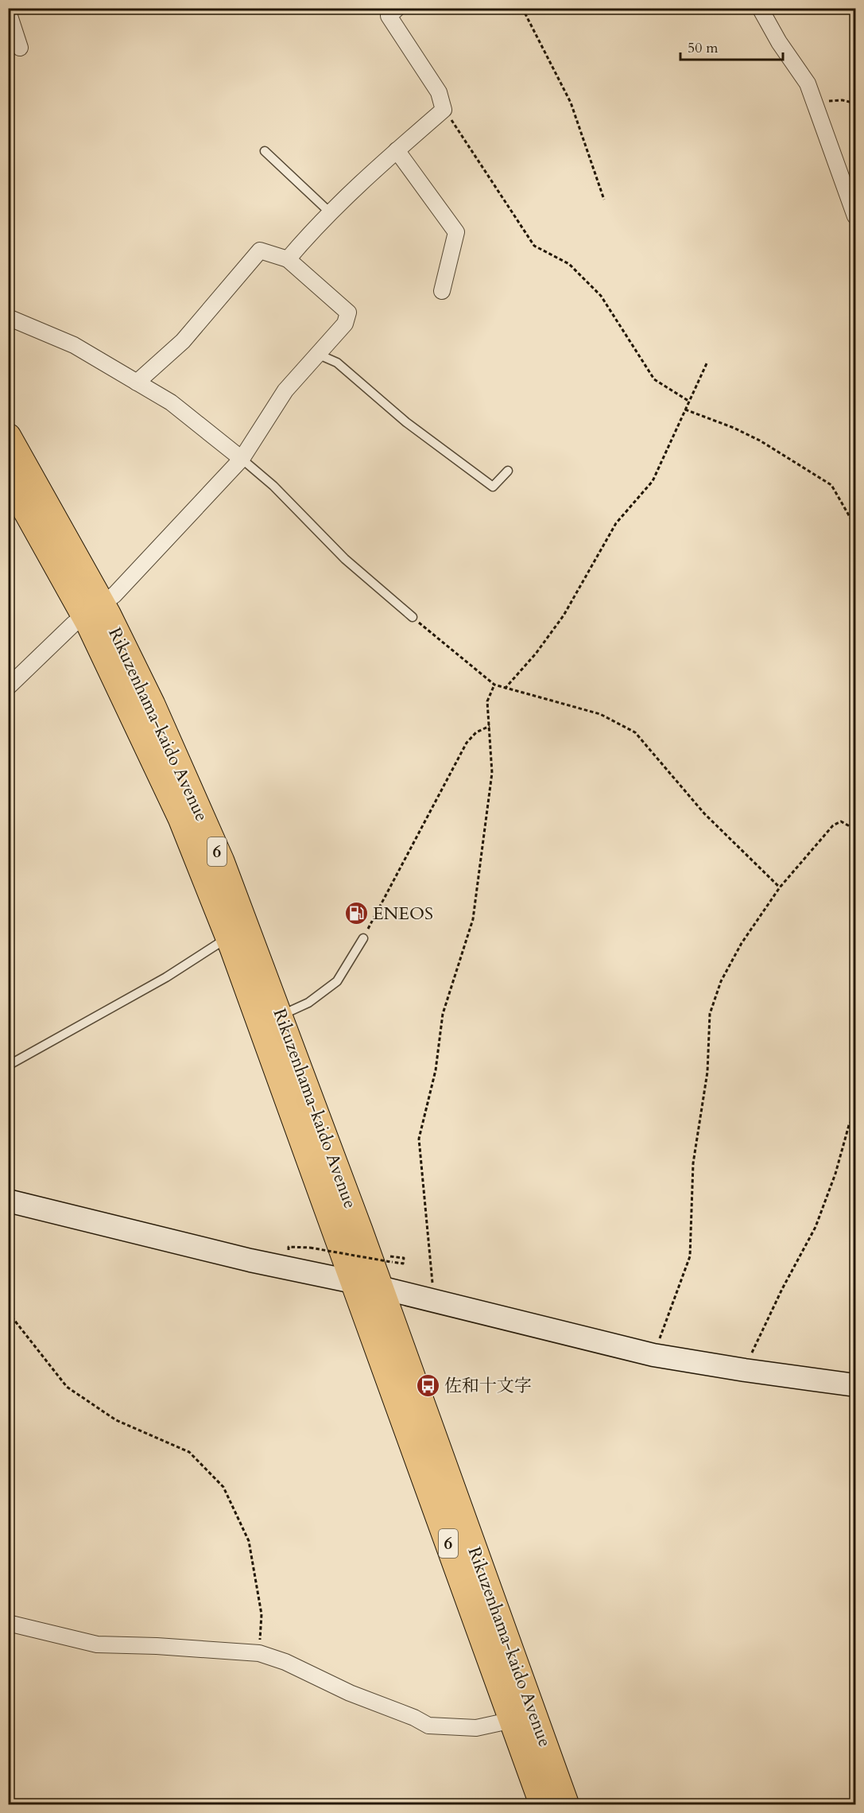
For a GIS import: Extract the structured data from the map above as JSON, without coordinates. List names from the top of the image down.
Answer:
{
  "streets": {
    "highway": ["Rikuzenhama-kaido Avenue", "6"]
  },
  "places": {
    "fuel station": ["ENEOS"],
    "bus stop": ["佐和十文字"]
  },
  "scale_bar": "50 m"
}
